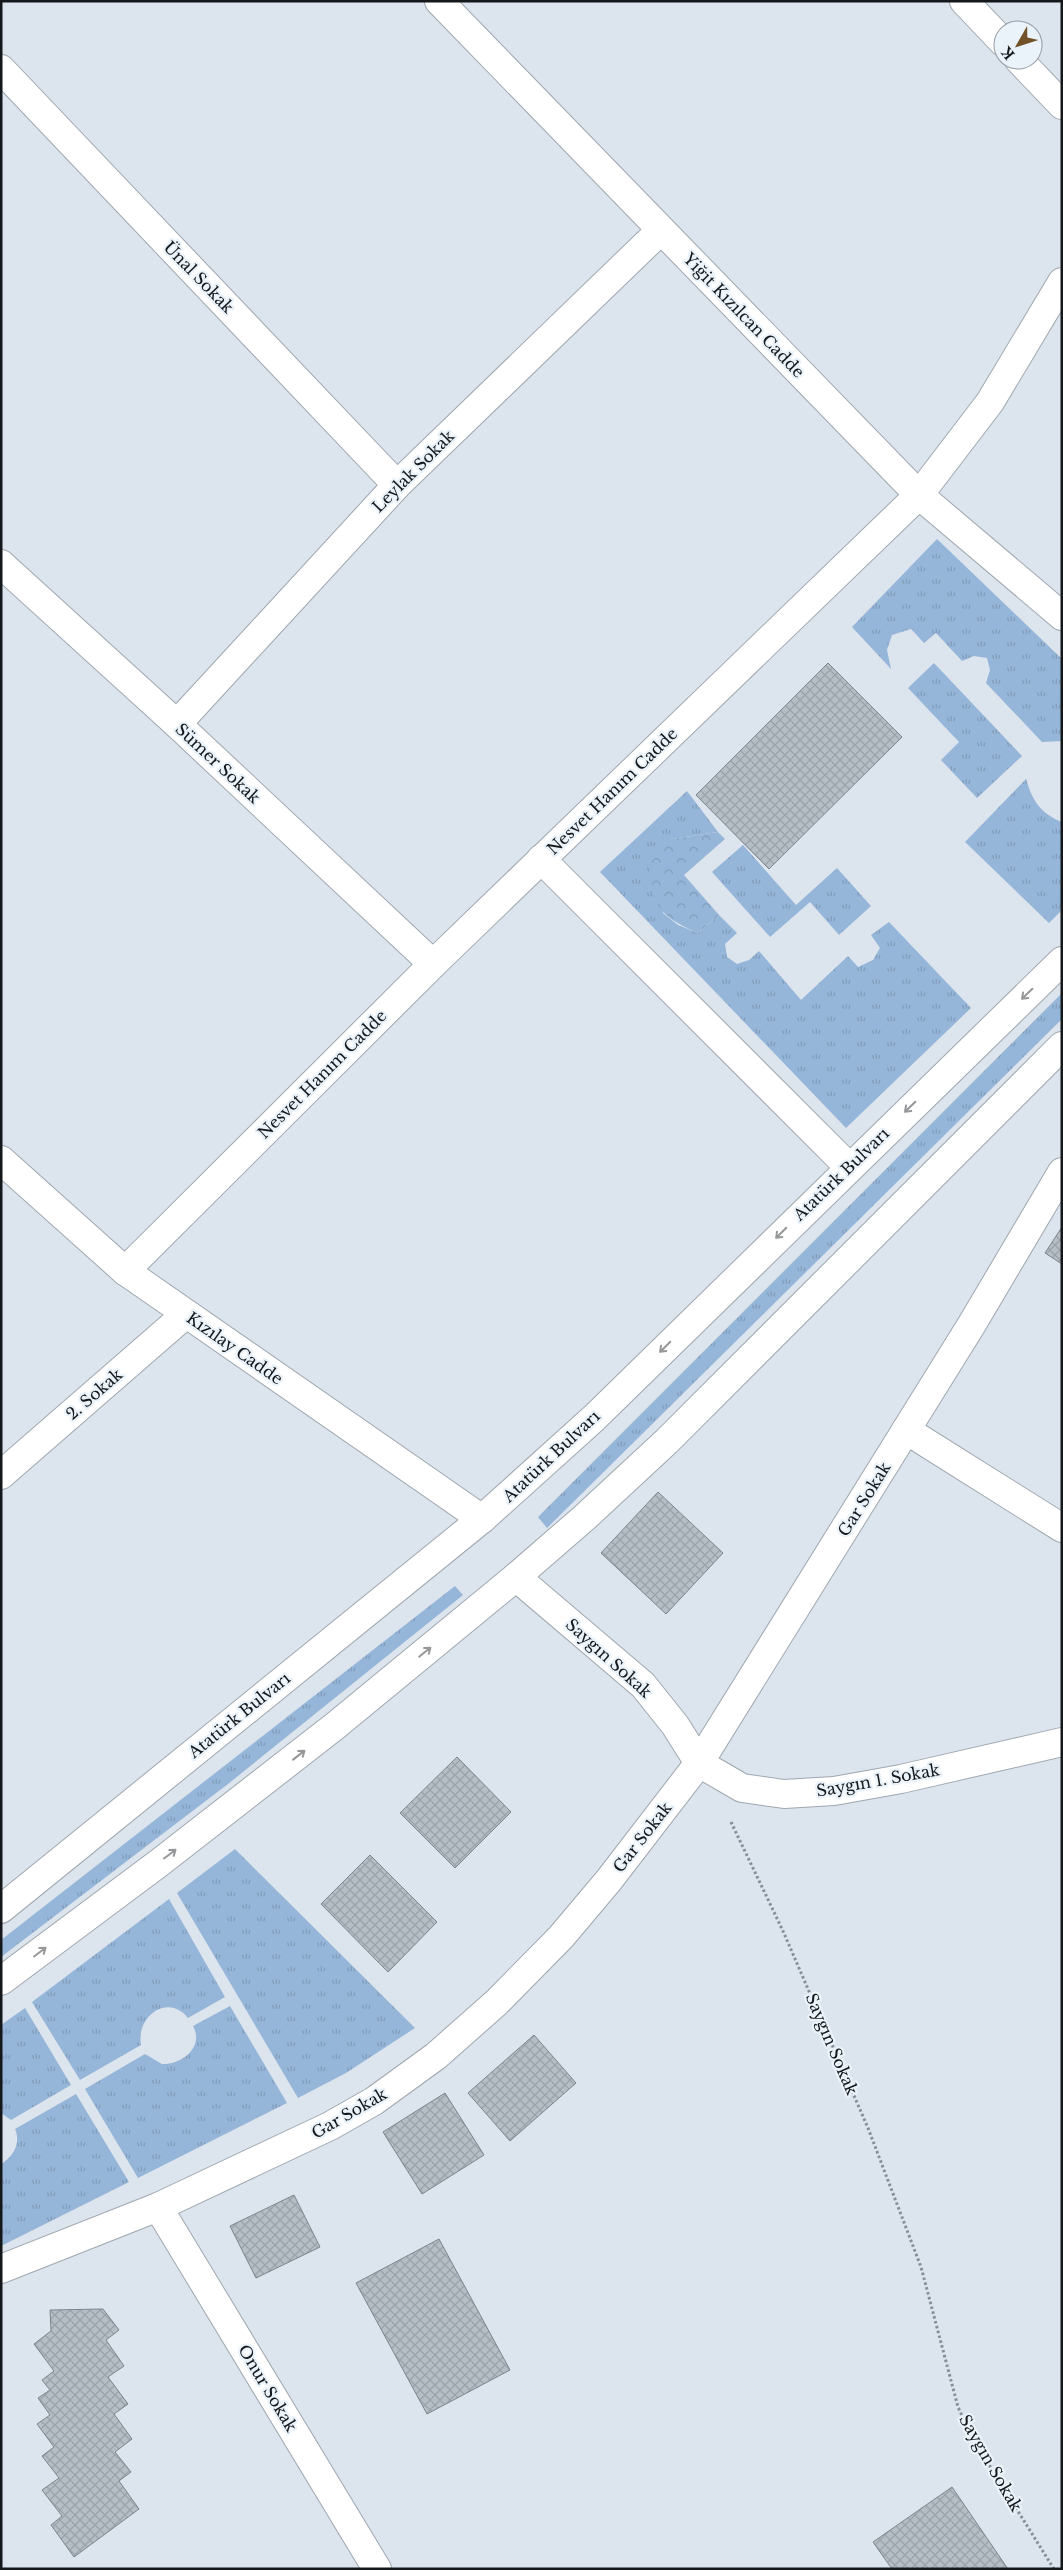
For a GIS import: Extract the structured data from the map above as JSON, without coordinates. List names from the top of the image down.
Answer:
{
  "streets": {
    "street": [
      "Ünal Sokak",
      "Yiğit Kızılcan Cadde",
      "Leylak Sokak",
      "Sümer Sokak",
      "Nesvet Hanım Cadde",
      "Atatürk Bulvarı",
      "Kızılay Cadde",
      "2. Sokak",
      "Gar Sokak",
      "Saygın Sokak",
      "Saygın 1. Sokak",
      "Onur Sokak"
    ]
  },
  "crossings": [
    ["Ünal Sokak", "Leylak Sokak"],
    ["Yiğit Kızılcan Cadde", "Leylak Sokak"],
    ["Yiğit Kızılcan Cadde", "Nesvet Hanım Cadde"],
    ["Leylak Sokak", "Sümer Sokak"],
    ["Sümer Sokak", "Nesvet Hanım Cadde"],
    ["Nesvet Hanım Cadde", "Kızılay Cadde"],
    ["Atatürk Bulvarı", "Kızılay Cadde"],
    ["Kızılay Cadde", "2. Sokak"],
    ["Gar Sokak", "Saygın Sokak"],
    ["Gar Sokak", "Saygın 1. Sokak"],
    ["Gar Sokak", "Onur Sokak"],
    ["Saygın Sokak", "Saygın 1. Sokak"]
  ],
  "north": "bottom left"
}
